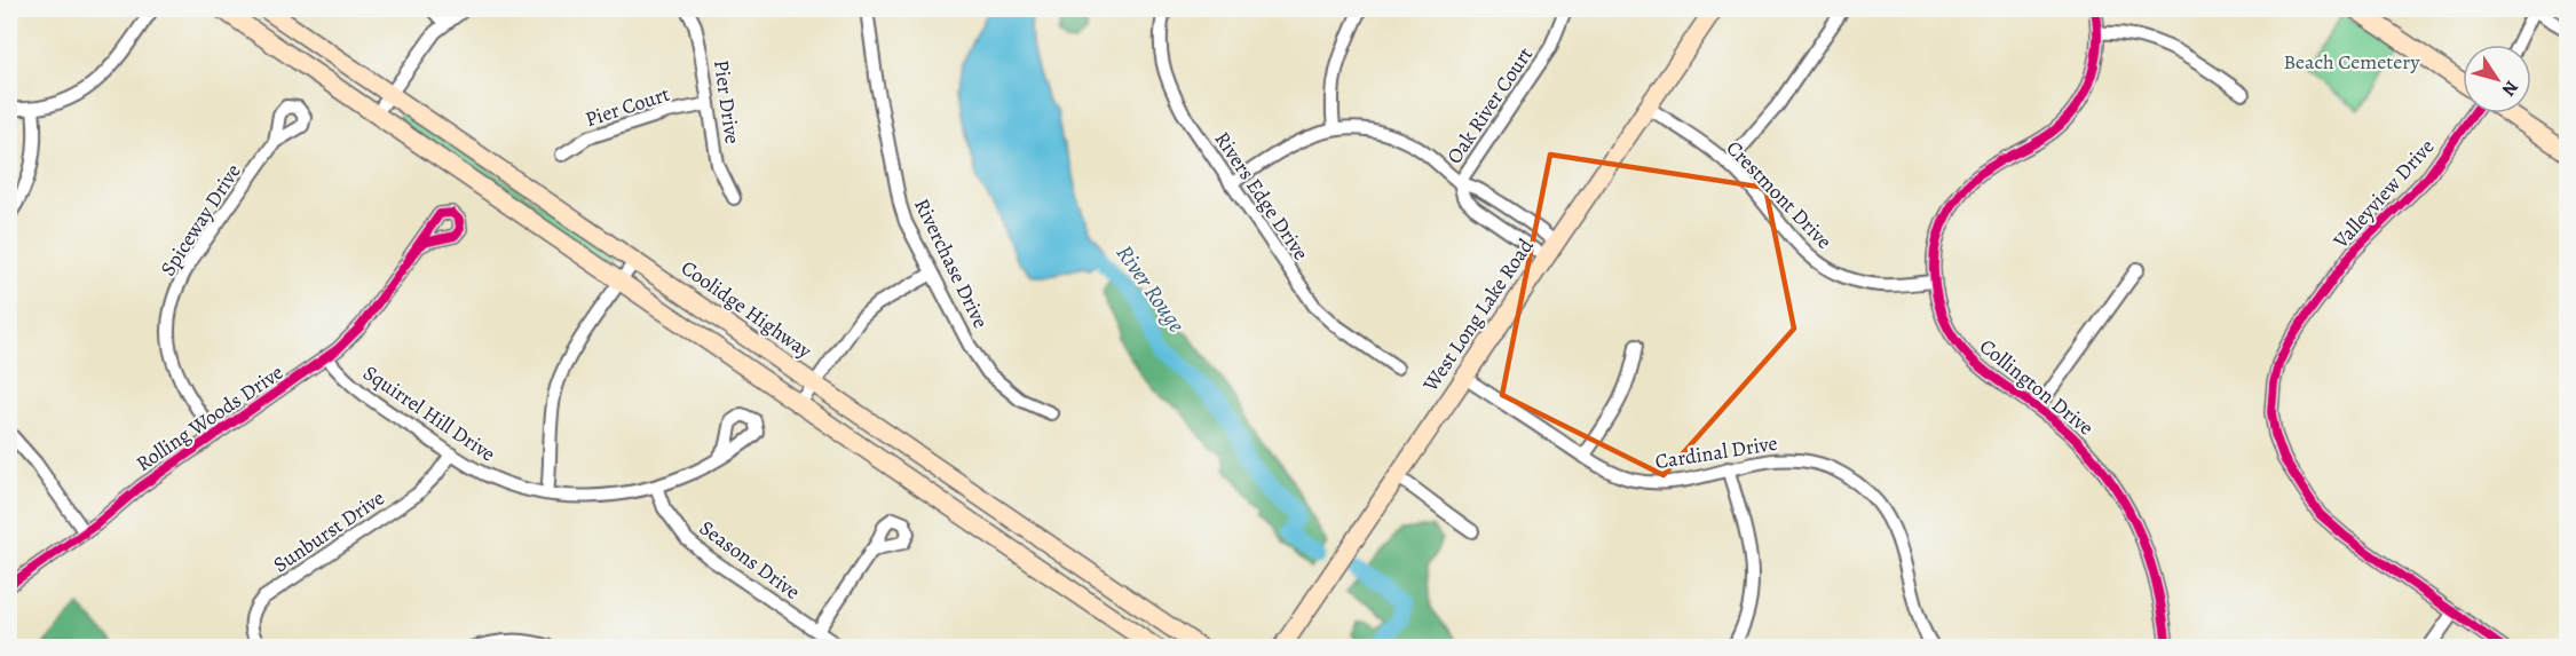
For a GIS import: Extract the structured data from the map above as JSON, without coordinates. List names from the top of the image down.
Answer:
{
  "streets": {
    "main road": ["Coolidge Highway", "West Long Lake Road"],
    "street": [
      "Pier Drive",
      "Oak River Court",
      "Pier Court",
      "Valleyview Drive",
      "Crestmont Drive",
      "Rivers Edge Drive",
      "Spiceway Drive",
      "Riverchase Drive",
      "Collington Drive",
      "Squirrel Hill Drive",
      "Rolling Woods Drive",
      "Cardinal Drive",
      "Sunburst Drive",
      "Seasons Drive"
    ]
  },
  "crossings": [
    ["Pier Drive", "Pier Court"],
    ["Crestmont Drive", "West Long Lake Road"],
    ["Crestmont Drive", "Collington Drive"],
    ["Spiceway Drive", "Rolling Woods Drive"],
    ["West Long Lake Road", "Cardinal Drive"],
    ["Squirrel Hill Drive", "Rolling Woods Drive"],
    ["Squirrel Hill Drive", "Sunburst Drive"],
    ["Squirrel Hill Drive", "Seasons Drive"]
  ],
  "water": ["River Rouge"],
  "parks": ["Beach Cemetery"],
  "north": "bottom right"
}
